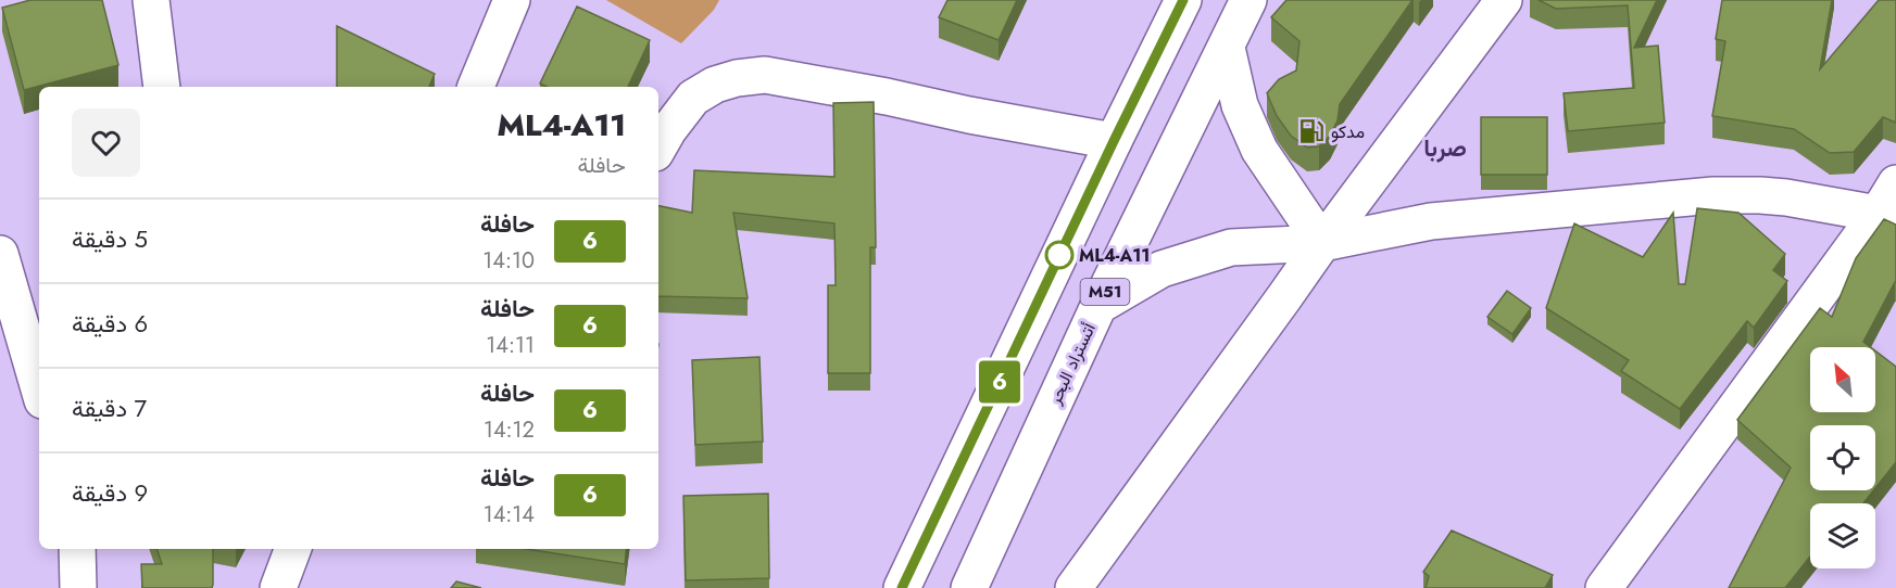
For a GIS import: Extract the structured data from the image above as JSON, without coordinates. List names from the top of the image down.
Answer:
{
  "streets": {
    "main road": ["M51", "أتستراد البحر"]
  },
  "districts": ["صربا"],
  "places": {
    "fuel station": ["مدكو"],
    "other": ["ML4-A11"]
  },
  "lines": ["bus line 6"],
  "north": "top left",
  "page": {
    "on_map": "6",
    "heading": ["ML4-A11", "حافلة"],
    "list": [
      {
        "mark": "6",
        "name": "حافلة",
        "note": "14:10",
        "value": "5 دقيقة"
      },
      {
        "mark": "6",
        "name": "حافلة",
        "note": "14:11",
        "value": "6 دقيقة"
      },
      {
        "mark": "6",
        "name": "حافلة",
        "note": "14:12",
        "value": "7 دقيقة"
      },
      {
        "mark": "6",
        "name": "حافلة",
        "note": "14:14",
        "value": "9 دقيقة"
      }
    ]
  }
}
